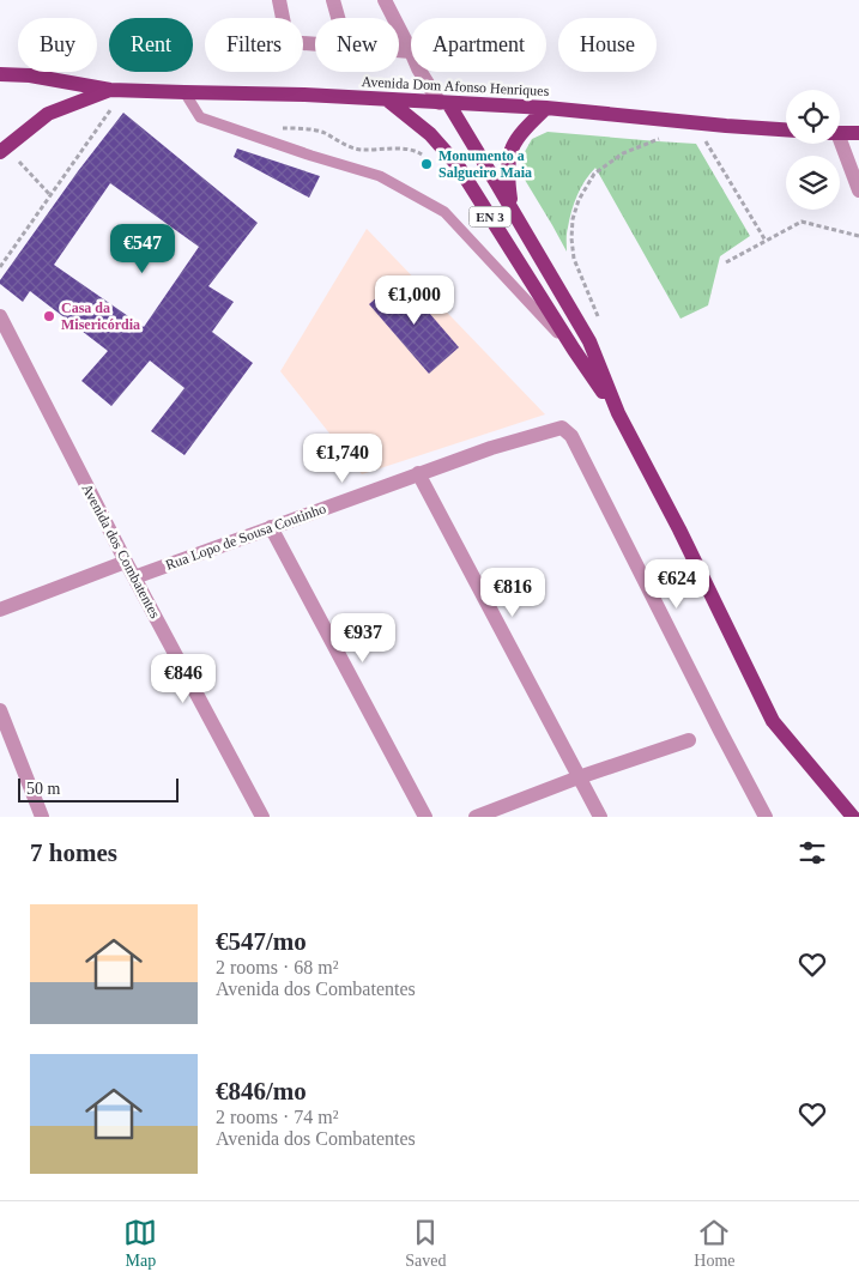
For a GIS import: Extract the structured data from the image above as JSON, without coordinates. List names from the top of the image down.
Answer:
{
  "streets": {
    "main road": ["Avenida Dom Afonso Henriques", "EN 3"],
    "street": ["Rua Lopo de Sousa Coutinho", "Avenida dos Combatentes"]
  },
  "crossings": [
    ["Avenida Dom Afonso Henriques", "EN 3"],
    ["Rua Lopo de Sousa Coutinho", "Avenida dos Combatentes"]
  ],
  "places": ["Monumento a Salgueiro Maia", "Casa da Misericórdia"],
  "scale_bar": "50 m",
  "page": {
    "chip": [
      "Buy",
      "Rent",
      "Filters",
      "New",
      "Apartment",
      "House"
    ],
    "price": [
      "€547",
      "€1,000",
      "€1,740",
      "€624",
      "€816",
      "€937",
      "€846"
    ],
    "scale": "50 m",
    "heading": "7 homes",
    "list": [
      {
        "name": "€547/mo",
        "note": "2 rooms · 68 m² · Avenida dos Combatentes"
      },
      {
        "name": "€846/mo",
        "note": "2 rooms · 74 m² · Avenida dos Combatentes"
      }
    ],
    "tabs": ["Map", "Saved", "Home"]
  }
}
